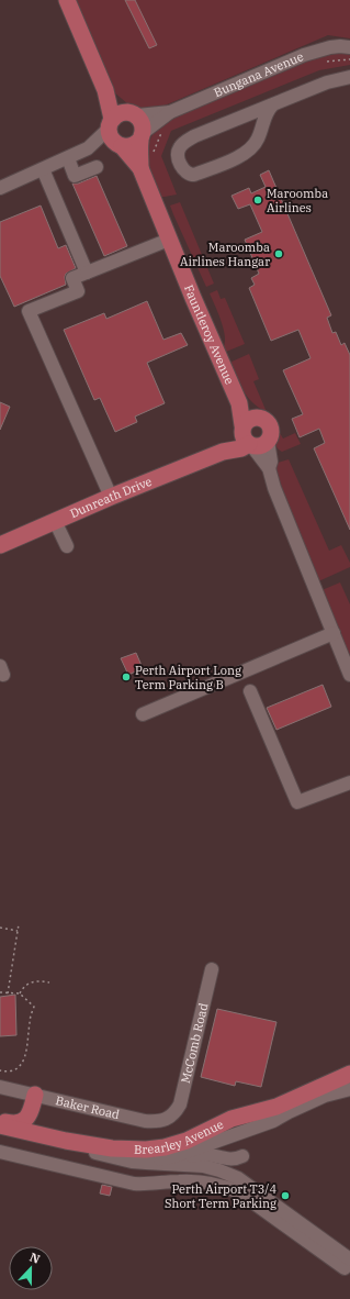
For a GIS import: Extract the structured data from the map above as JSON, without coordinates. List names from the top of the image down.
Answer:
{
  "streets": {
    "main road": ["Fauntleroy Avenue", "Dunreath Drive", "Brearley Avenue"],
    "street": ["Bungana Avenue", "McComb Road", "Baker Road"]
  },
  "crossings": [
    ["Bungana Avenue", "Fauntleroy Avenue"],
    ["Fauntleroy Avenue", "Dunreath Drive"],
    ["McComb Road", "Baker Road"]
  ],
  "places": [
    "Maroomba Airlines",
    "Maroomba Airlines Hangar",
    "Perth Airport Long Term Parking B",
    "Perth Airport T3/4 Short Term Parking"
  ],
  "north": "top"
}
